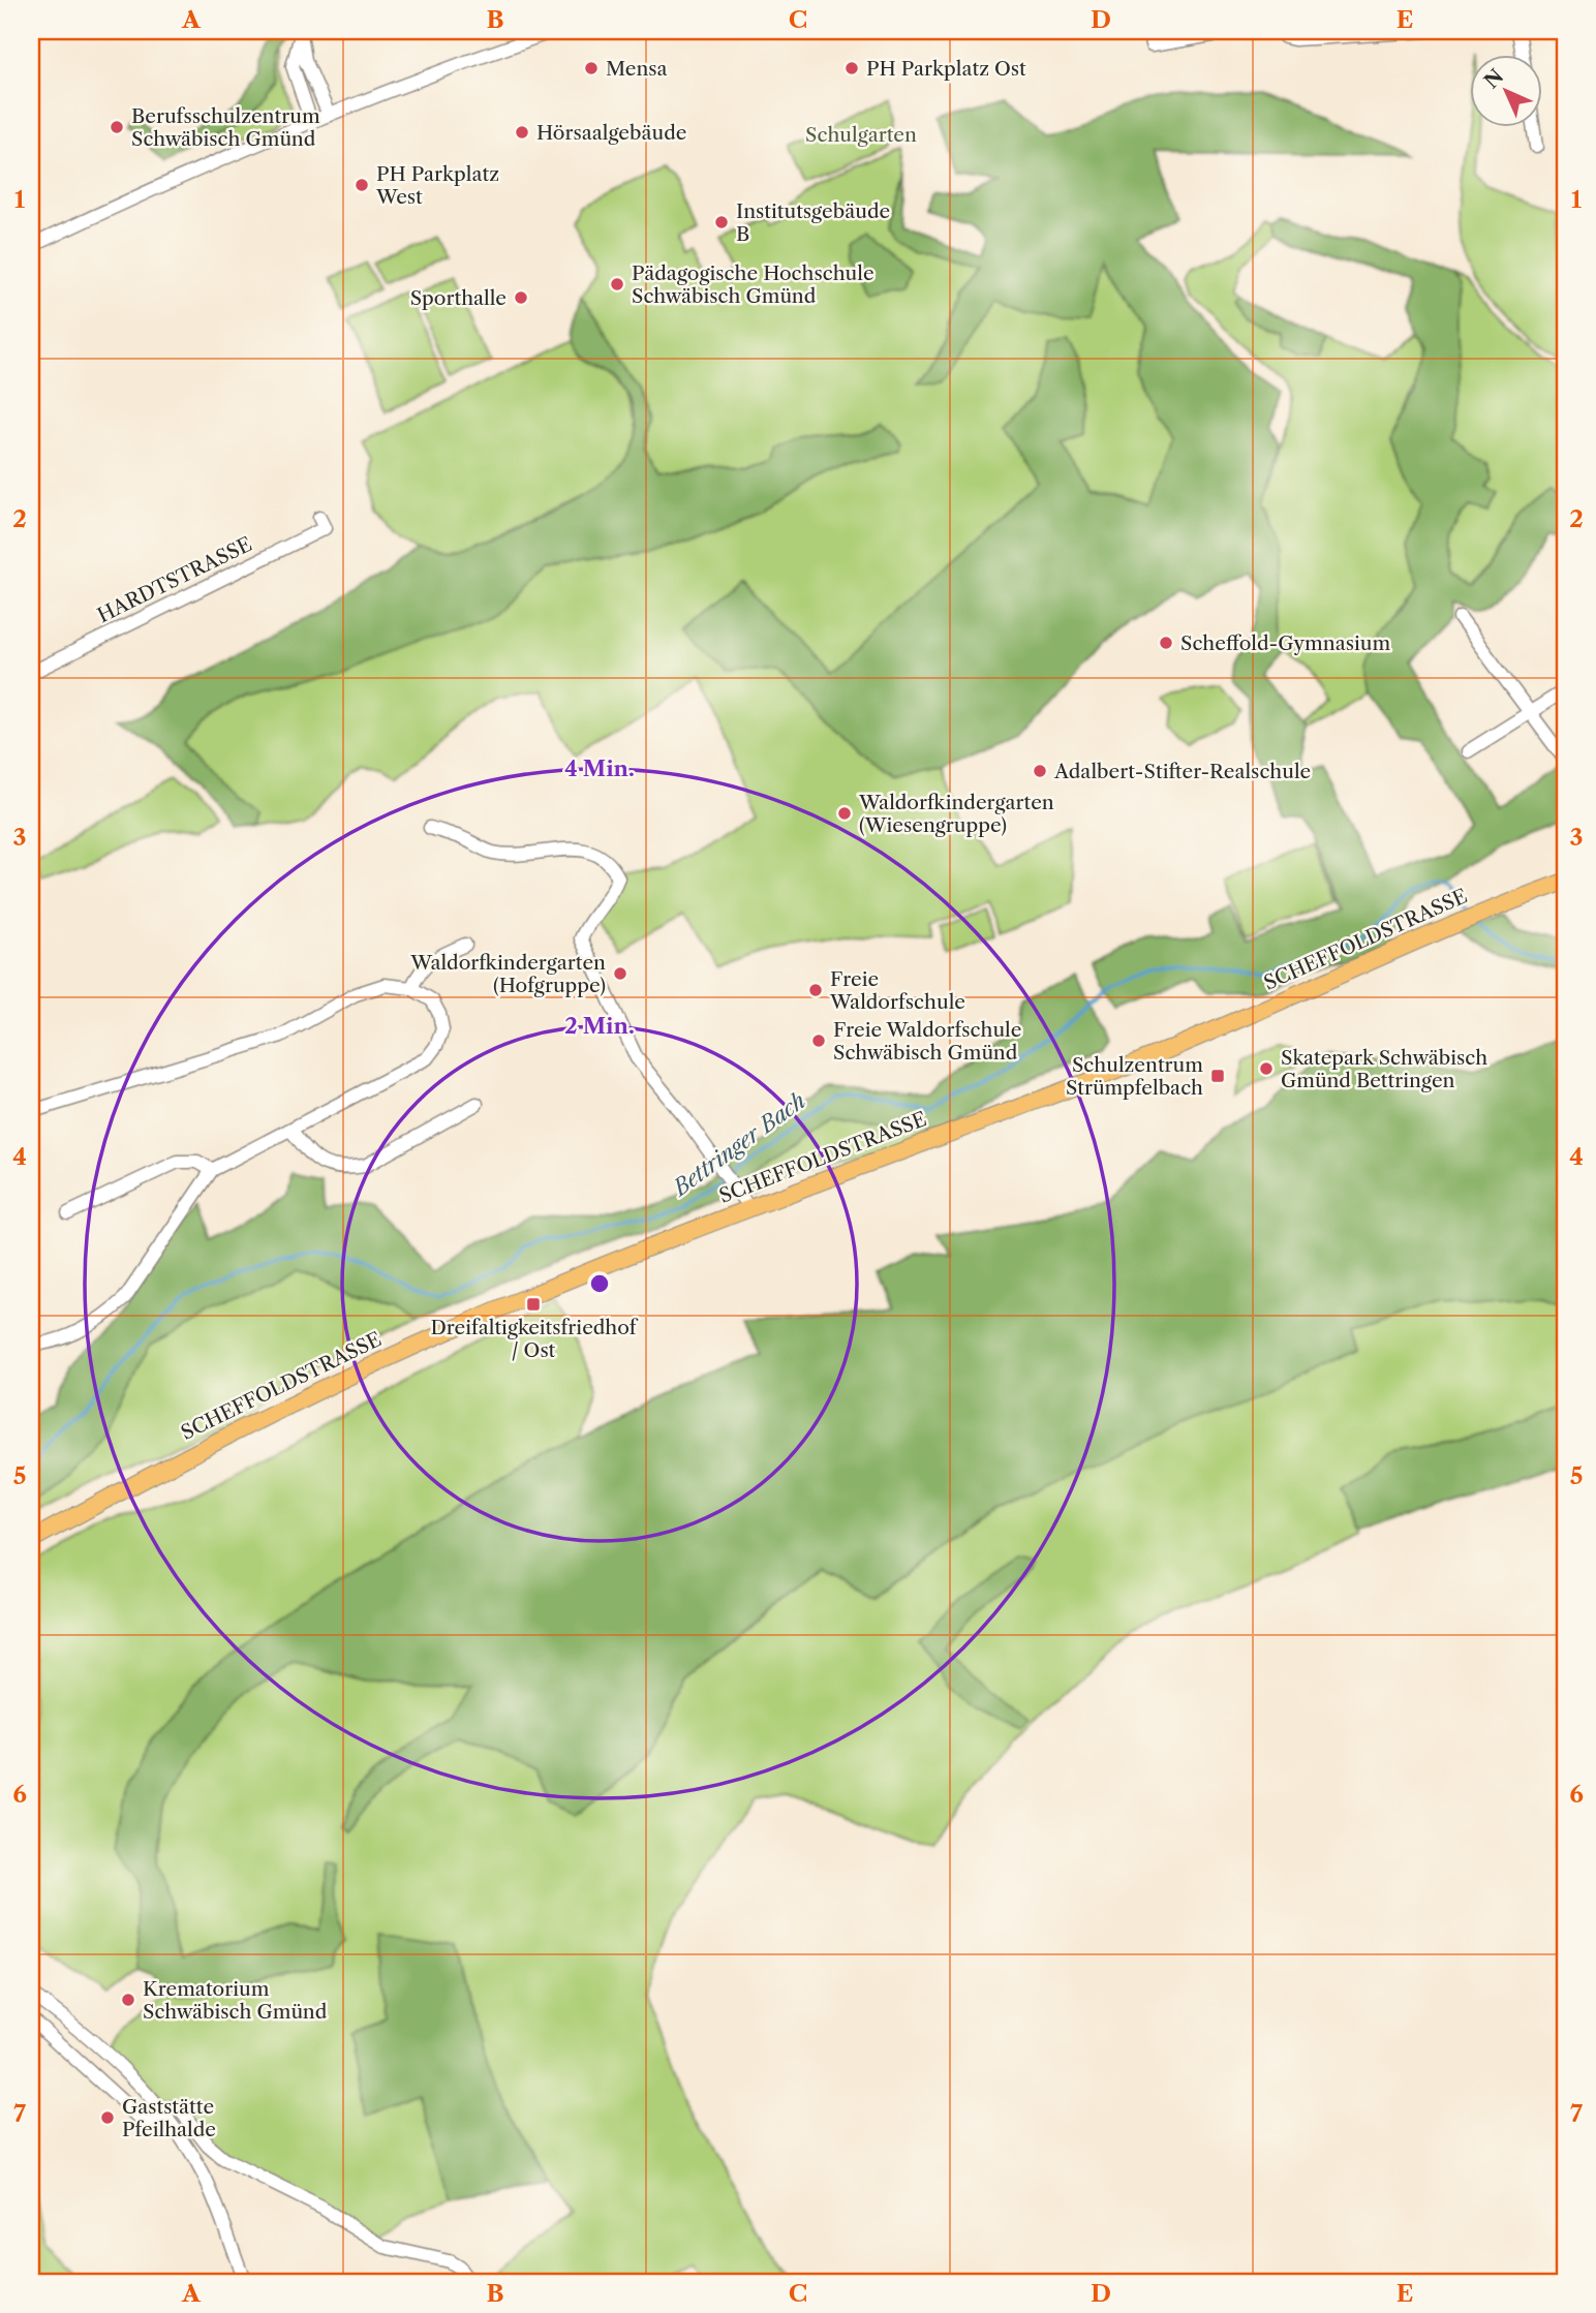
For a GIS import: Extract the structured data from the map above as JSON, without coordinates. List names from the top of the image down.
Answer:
{
  "streets": {
    "main road": ["SCHEFFOLDSTRASSE"],
    "street": ["HARDTSTRASSE"]
  },
  "water": ["Bettringer Bach"],
  "parks": ["Schulgarten"],
  "places": {
    "other": [
      "Mensa",
      "PH Parkplatz Ost",
      "Berufsschulzentrum Schwäbisch Gmünd",
      "Hörsaalgebäude",
      "PH Parkplatz West",
      "Institutsgebäude B",
      "Pädagogische Hochschule Schwäbisch Gmünd",
      "Sporthalle",
      "Scheffold-Gymnasium",
      "Adalbert-Stifter-Realschule",
      "Waldorfkindergarten (Wiesengruppe)",
      "Waldorfkindergarten (Hofgruppe)",
      "Freie Waldorfschule",
      "Freie Waldorfschule Schwäbisch Gmünd",
      "Skatepark Schwäbisch Gmünd Bettringen",
      "Krematorium Schwäbisch Gmünd",
      "Gaststätte Pfeilhalde"
    ],
    "transit": ["Schulzentrum Strümpfelbach", "Dreifaltigkeitsfriedhof / Ost"]
  },
  "north": "top left",
  "grid": {
    "columns": [
      "A",
      "B",
      "C",
      "D",
      "E"
    ],
    "rows": [
      "1",
      "2",
      "3",
      "4",
      "5",
      "6",
      "7"
    ]
  },
  "rings": ["4 Min.", "2 Min."]
}
